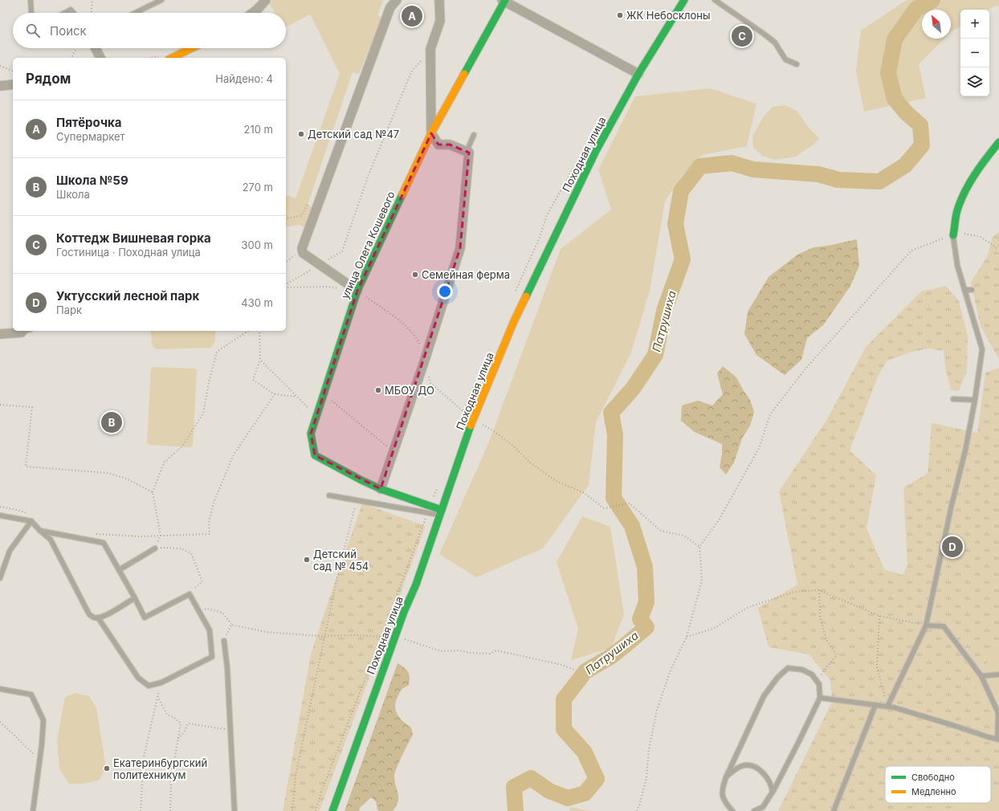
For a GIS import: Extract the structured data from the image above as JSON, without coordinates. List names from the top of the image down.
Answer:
{
  "streets": {
    "main road": ["Походная улица", "улица Олега Кошевого"]
  },
  "crossings": [
    ["Походная улица", "улица Олега Кошевого"]
  ],
  "water": ["Патрушиха"],
  "places": [
    "ЖК Небосклоны",
    "Детский сад №47",
    "Семейная ферма",
    "МБОУ ДО",
    "Детский сад № 454",
    "Екатеринбургский политехникум"
  ],
  "legend": ["Свободно", "Медленно"],
  "north": "top left",
  "page": {
    "pins": [
      "A",
      "C",
      "B",
      "D"
    ],
    "map_buttons": ["+", "−"],
    "search": "Поиск",
    "heading": ["Рядом", "Найдено: 4"],
    "list": [
      {
        "mark": "A",
        "name": "Пятёрочка",
        "note": "Супермаркет",
        "value": "210 m"
      },
      {
        "mark": "B",
        "name": "Школа №59",
        "note": "Школа",
        "value": "270 m"
      },
      {
        "mark": "C",
        "name": "Коттедж Вишневая горка",
        "note": "Гостиница · Походная улица",
        "value": "300 m"
      },
      {
        "mark": "D",
        "name": "Уктусский лесной парк",
        "note": "Парк",
        "value": "430 m"
      }
    ]
  }
}
